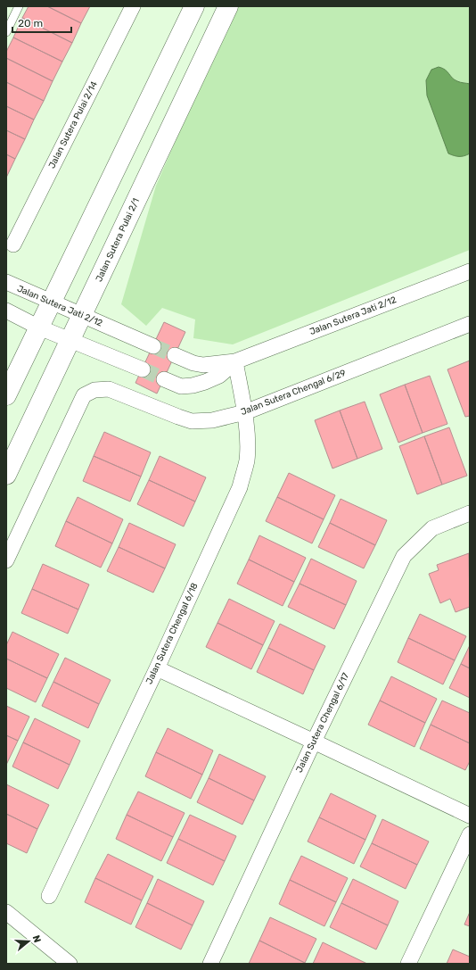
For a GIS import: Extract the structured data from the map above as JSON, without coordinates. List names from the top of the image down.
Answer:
{
  "streets": {
    "main road": ["Jalan Sutera Pulai 2/1"],
    "street": [
      "Jalan Sutera Pulai 2/14",
      "Jalan Sutera Jati 2/12",
      "Jalan Sutera Chengal 6/29",
      "Jalan Sutera Chengal 6/18",
      "Jalan Sutera Chengal 6/17"
    ]
  },
  "crossings": [
    ["Jalan Sutera Pulai 2/1", "Jalan Sutera Jati 2/12"],
    ["Jalan Sutera Jati 2/12", "Jalan Sutera Chengal 6/18"],
    ["Jalan Sutera Chengal 6/29", "Jalan Sutera Chengal 6/18"]
  ],
  "scale_bar": "20 m",
  "north": "right"
}
